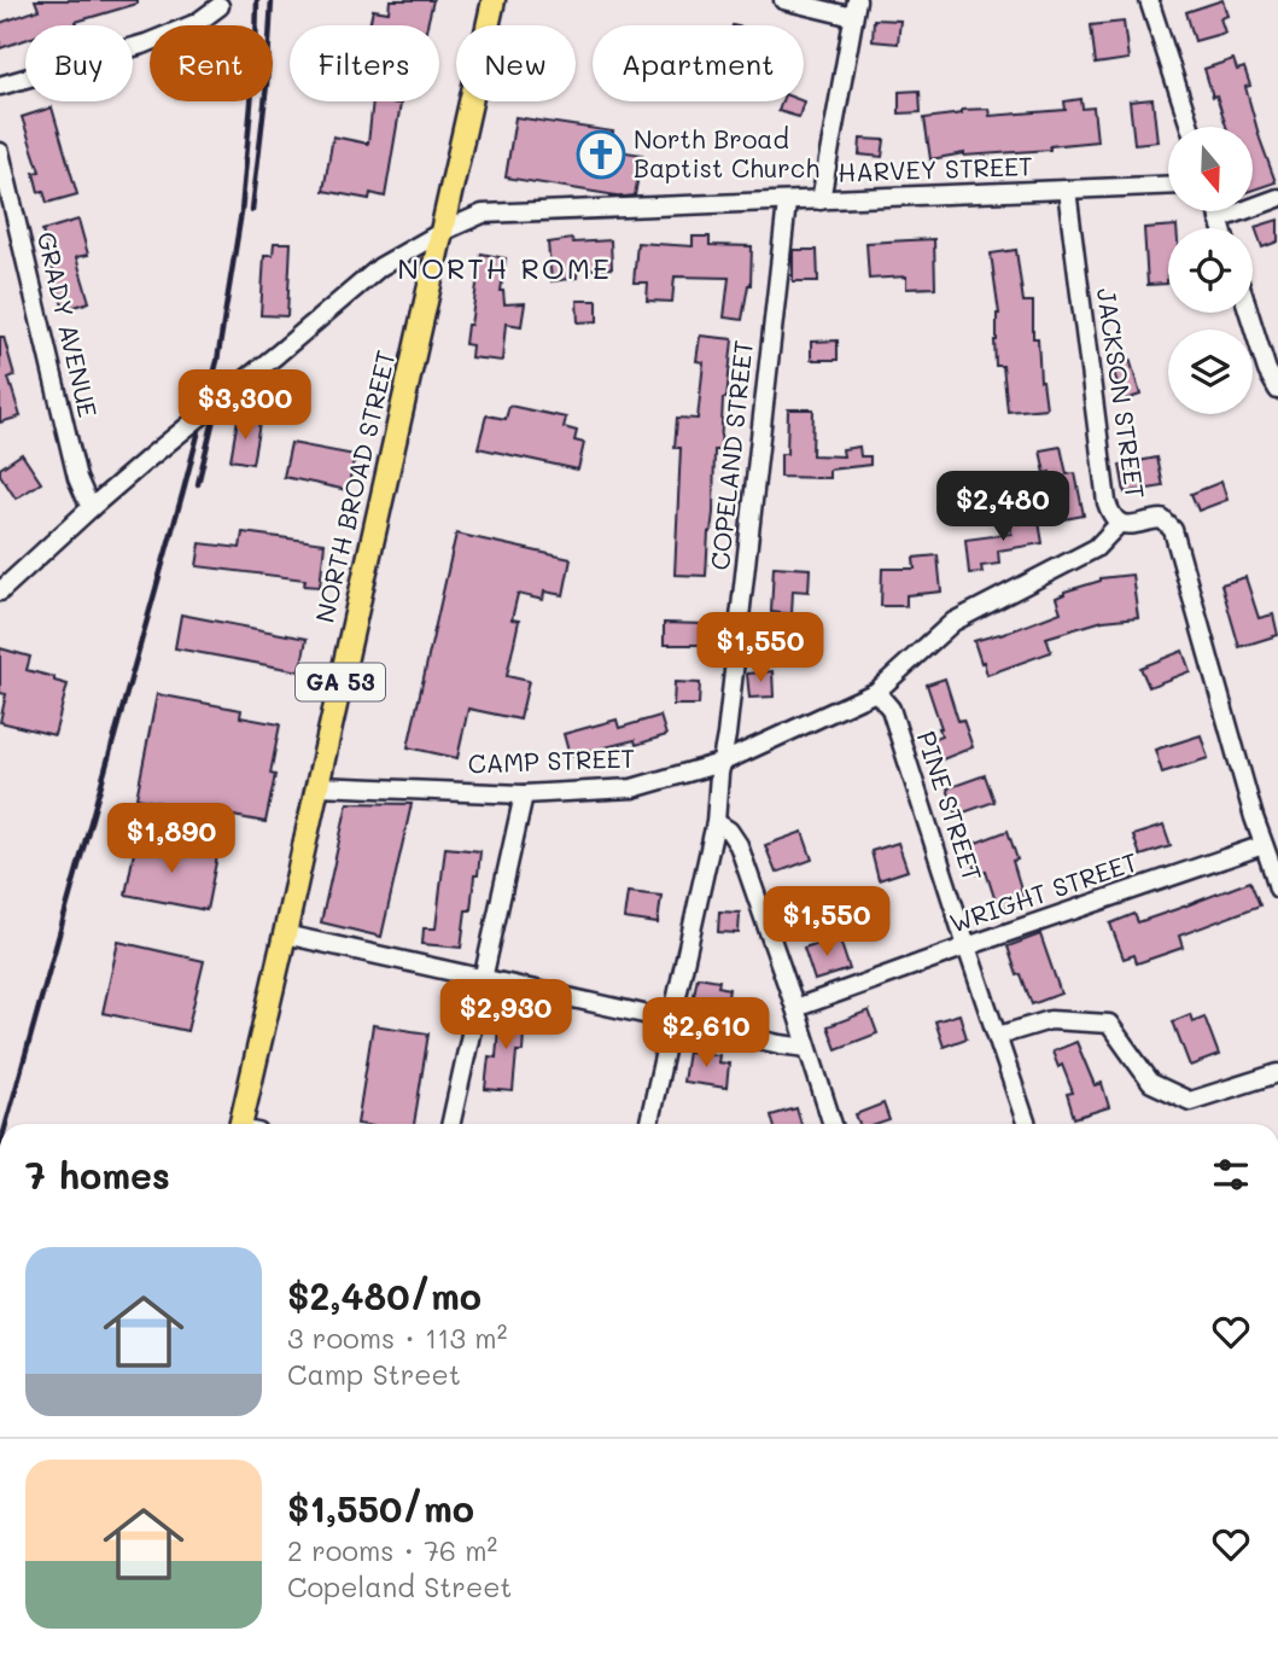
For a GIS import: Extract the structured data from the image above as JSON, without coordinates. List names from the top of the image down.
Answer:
{
  "streets": {
    "main road": ["NORTH BROAD STREET", "GA 53"],
    "street": [
      "HARVEY STREET",
      "GRADY AVENUE",
      "JACKSON STREET",
      "COPELAND STREET",
      "CAMP STREET",
      "PINE STREET",
      "WRIGHT STREET"
    ]
  },
  "crossings": [
    ["HARVEY STREET", "GRADY AVENUE"],
    ["HARVEY STREET", "JACKSON STREET"],
    ["HARVEY STREET", "COPELAND STREET"],
    ["HARVEY STREET", "NORTH BROAD STREET"],
    ["JACKSON STREET", "CAMP STREET"],
    ["JACKSON STREET", "WRIGHT STREET"],
    ["COPELAND STREET", "CAMP STREET"],
    ["NORTH BROAD STREET", "CAMP STREET"],
    ["CAMP STREET", "PINE STREET"],
    ["PINE STREET", "WRIGHT STREET"]
  ],
  "districts": ["NORTH ROME"],
  "places": {
    "church": ["North Broad Baptist Church"]
  },
  "north": "bottom",
  "page": {
    "chip": [
      "Buy",
      "Rent",
      "Filters",
      "New",
      "Apartment"
    ],
    "price": [
      "$3,300",
      "$2,480",
      "$1,550",
      "$1,890",
      "$1,550",
      "$2,930",
      "$2,610"
    ],
    "heading": "7 homes",
    "list": [
      {
        "name": "$2,480/mo",
        "note": "3 rooms · 113 m² · Camp Street"
      },
      {
        "name": "$1,550/mo",
        "note": "2 rooms · 76 m² · Copeland Street"
      }
    ]
  }
}
